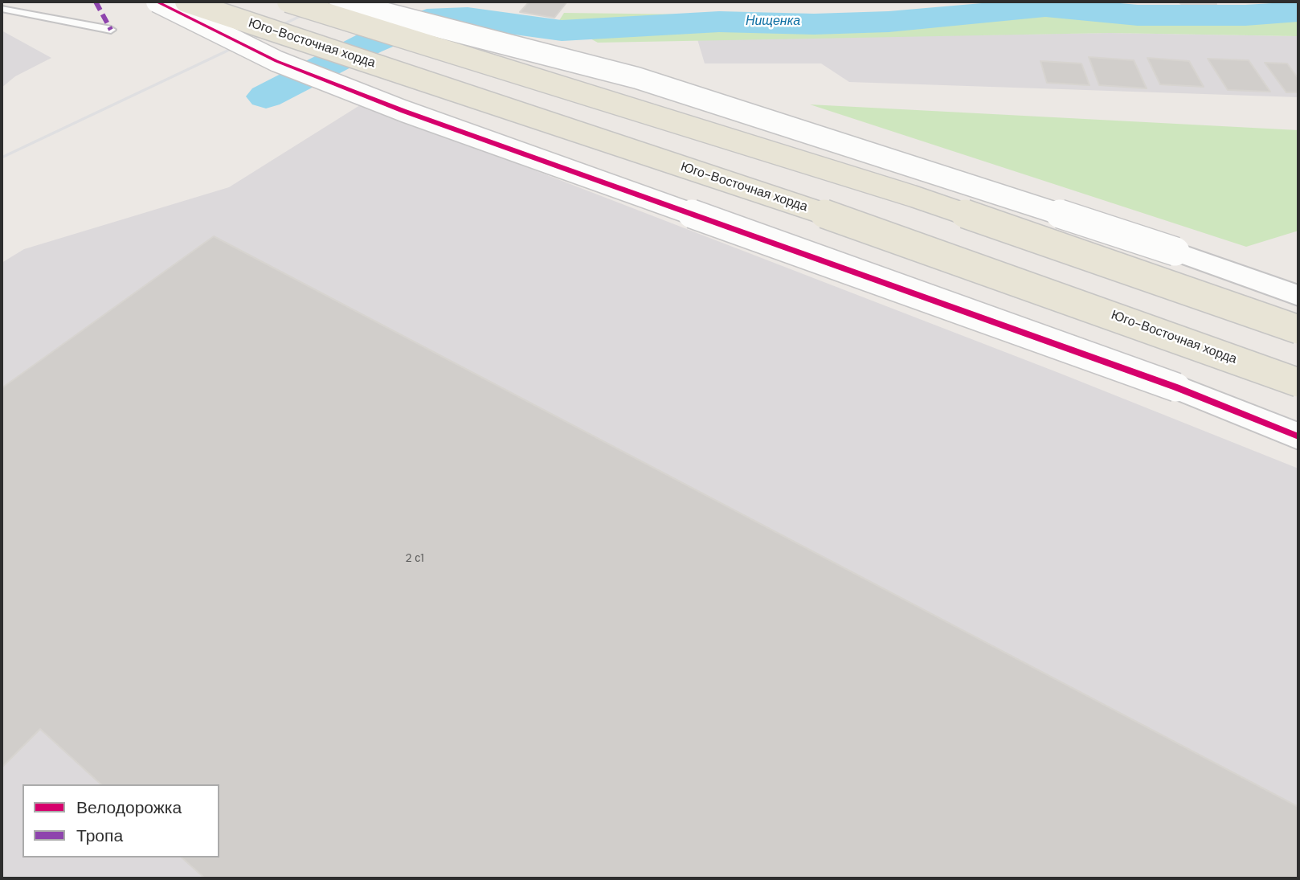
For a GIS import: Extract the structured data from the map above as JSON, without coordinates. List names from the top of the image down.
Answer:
{
  "streets": {
    "main road": ["Юго-Восточная хорда"]
  },
  "water": ["Нищенка"],
  "house_numbers": ["2 с1"],
  "legend": ["Велодорожка", "Тропа"]
}
